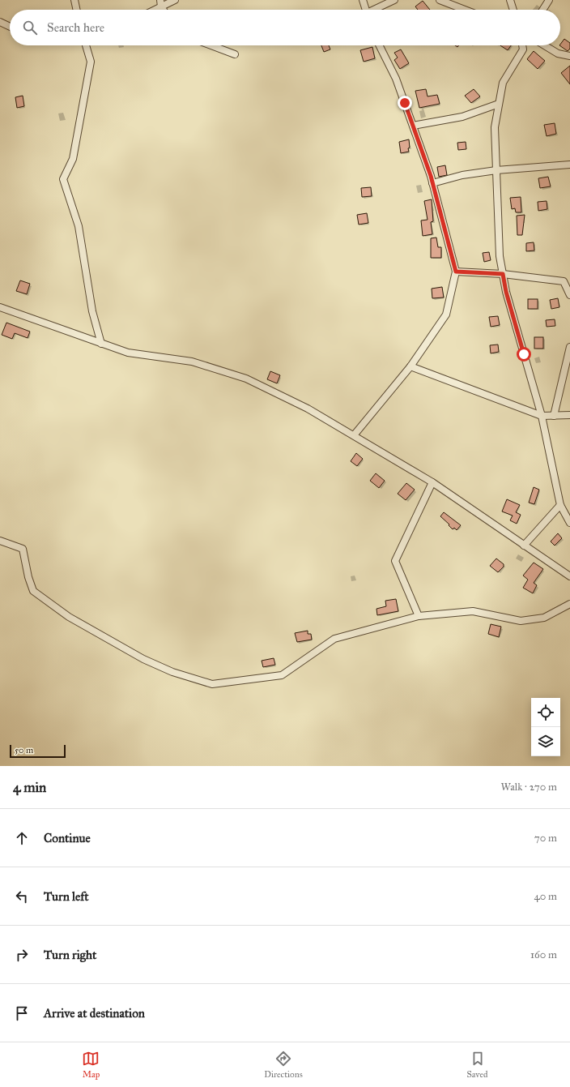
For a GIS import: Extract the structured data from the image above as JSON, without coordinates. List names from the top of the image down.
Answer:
{
  "scale_bar": "50 m",
  "page": {
    "search": "Search here",
    "scale": "50 m",
    "heading": ["4 min", "Walk · 270 m"],
    "list": [
      ["Continue", "70 m"],
      ["Turn left", "40 m"],
      ["Turn right", "160 m"],
      "Arrive at destination"
    ],
    "nav": ["Map", "Directions", "Saved"]
  }
}
